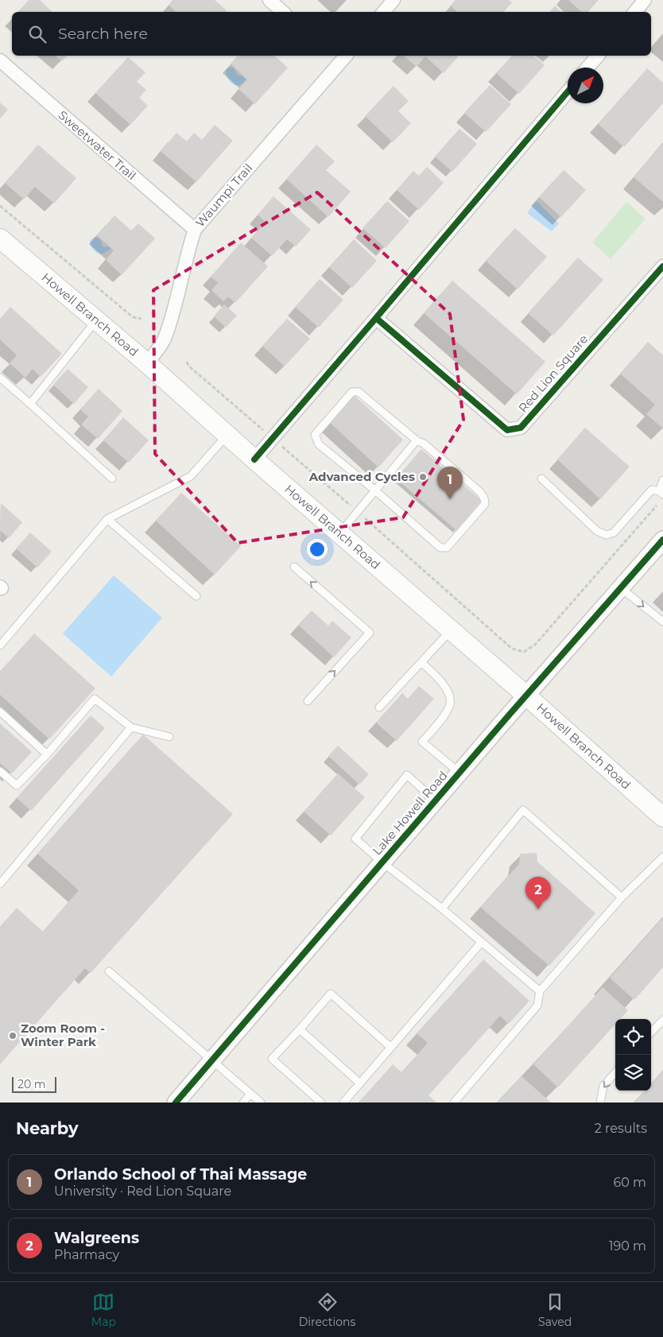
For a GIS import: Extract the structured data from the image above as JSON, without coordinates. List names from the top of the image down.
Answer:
{
  "streets": {
    "main road": ["Howell Branch Road"],
    "street": [
      "Sweetwater Trail",
      "Waumpi Trail",
      "Red Lion Square",
      "Lake Howell Road"
    ]
  },
  "crossings": [
    ["Sweetwater Trail", "Waumpi Trail"],
    ["Waumpi Trail", "Howell Branch Road"],
    ["Howell Branch Road", "Lake Howell Road"]
  ],
  "places": ["Advanced Cycles", "Zoom Room - Winter Park"],
  "scale_bar": "20 m",
  "north": "top right",
  "page": {
    "search": "Search here",
    "pins": ["1", "2"],
    "scale": "20 m",
    "heading": ["Nearby", "2 results"],
    "list": [
      {
        "mark": "1",
        "name": "Orlando School of Thai Massage",
        "note": "University · Red Lion Square",
        "value": "60 m"
      },
      {
        "mark": "2",
        "name": "Walgreens",
        "note": "Pharmacy",
        "value": "190 m"
      }
    ],
    "nav": ["Map", "Directions", "Saved"]
  }
}
